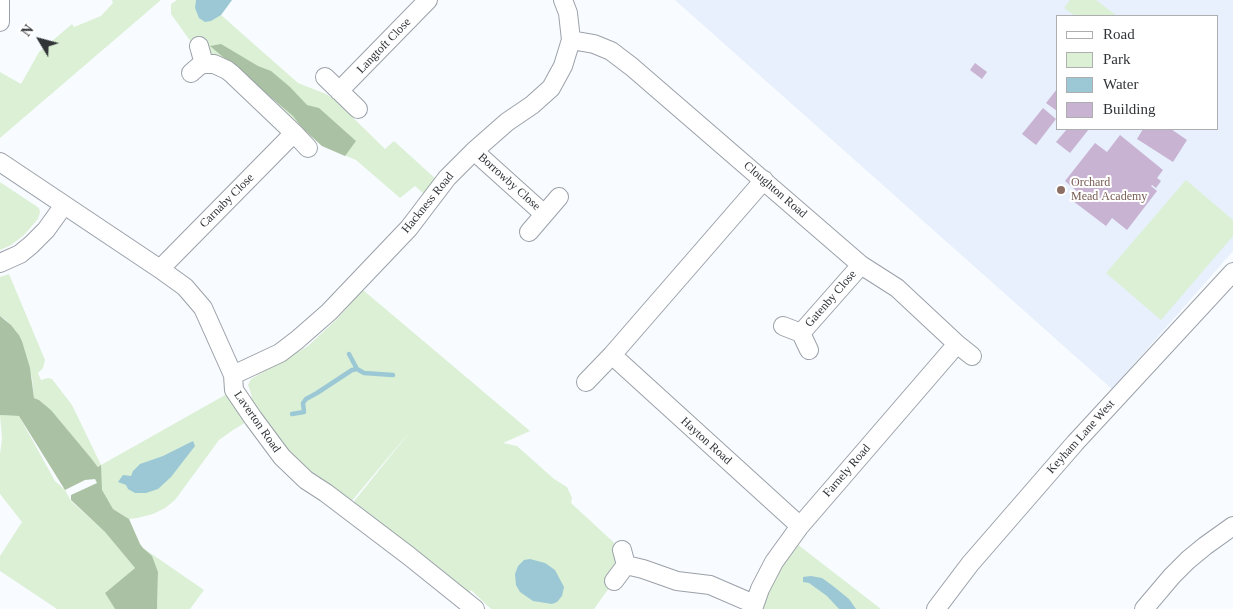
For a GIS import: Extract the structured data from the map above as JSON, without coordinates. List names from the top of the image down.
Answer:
{
  "streets": {
    "street": [
      "Langtoft Close",
      "Borrowby Close",
      "Cloughton Road",
      "Carnaby Close",
      "Hackness Road",
      "Gatenby Close",
      "Laverton Road",
      "Keyham Lane West",
      "Hayton Road",
      "Farnely Road"
    ]
  },
  "crossings": [
    ["Borrowby Close", "Hackness Road"],
    ["Cloughton Road", "Hackness Road"],
    ["Cloughton Road", "Gatenby Close"],
    ["Cloughton Road", "Farnely Road"],
    ["Carnaby Close", "Laverton Road"],
    ["Hackness Road", "Laverton Road"],
    ["Hayton Road", "Farnely Road"]
  ],
  "places": ["Orchard Mead Academy"],
  "legend": [
    "Road",
    "Park",
    "Water",
    "Building"
  ],
  "north": "top left"
}
